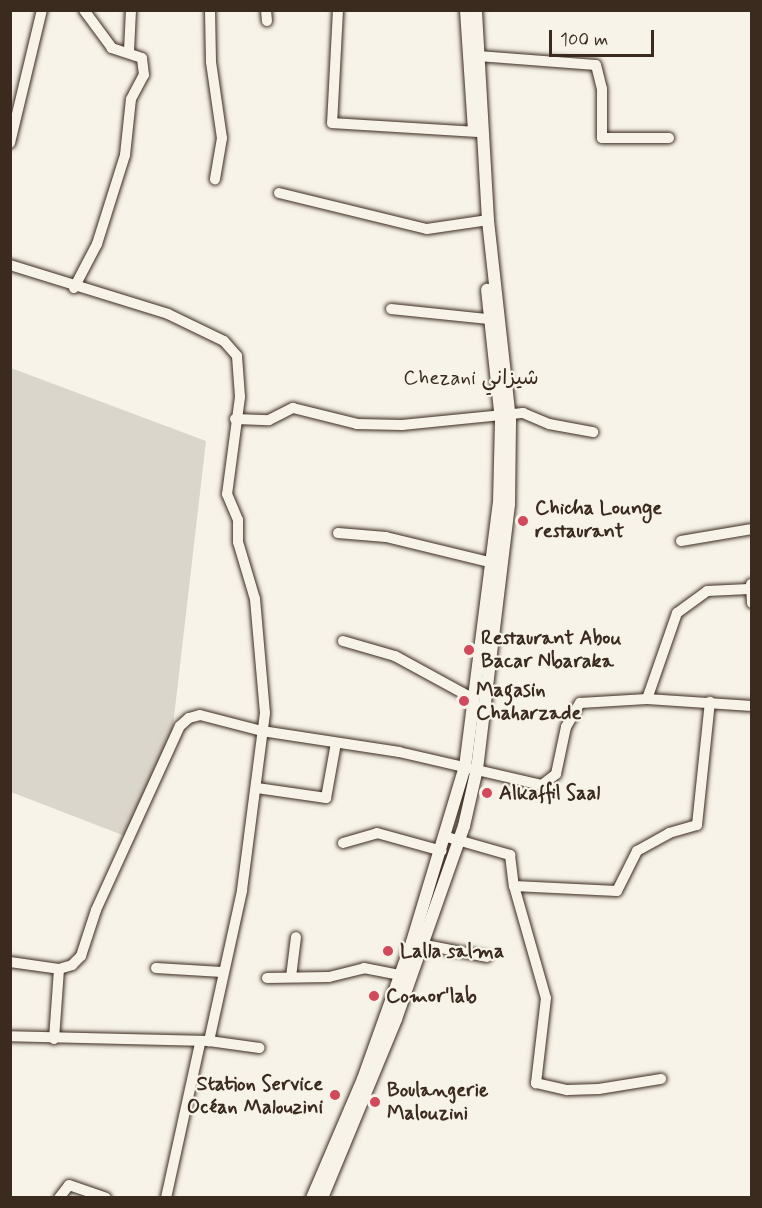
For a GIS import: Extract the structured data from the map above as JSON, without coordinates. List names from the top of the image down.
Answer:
{
  "districts": ["Chezani شيزاني"],
  "places": [
    "Chicha Lounge restaurant",
    "Restaurant Abou Bacar Nbaraka",
    "Magasin Chaharzade",
    "Alkaffil Saal",
    "Lalla salma",
    "Comor'lab",
    "Station Service Océan Malouzini",
    "Boulangerie Malouzini"
  ],
  "scale_bar": "100 m"
}
